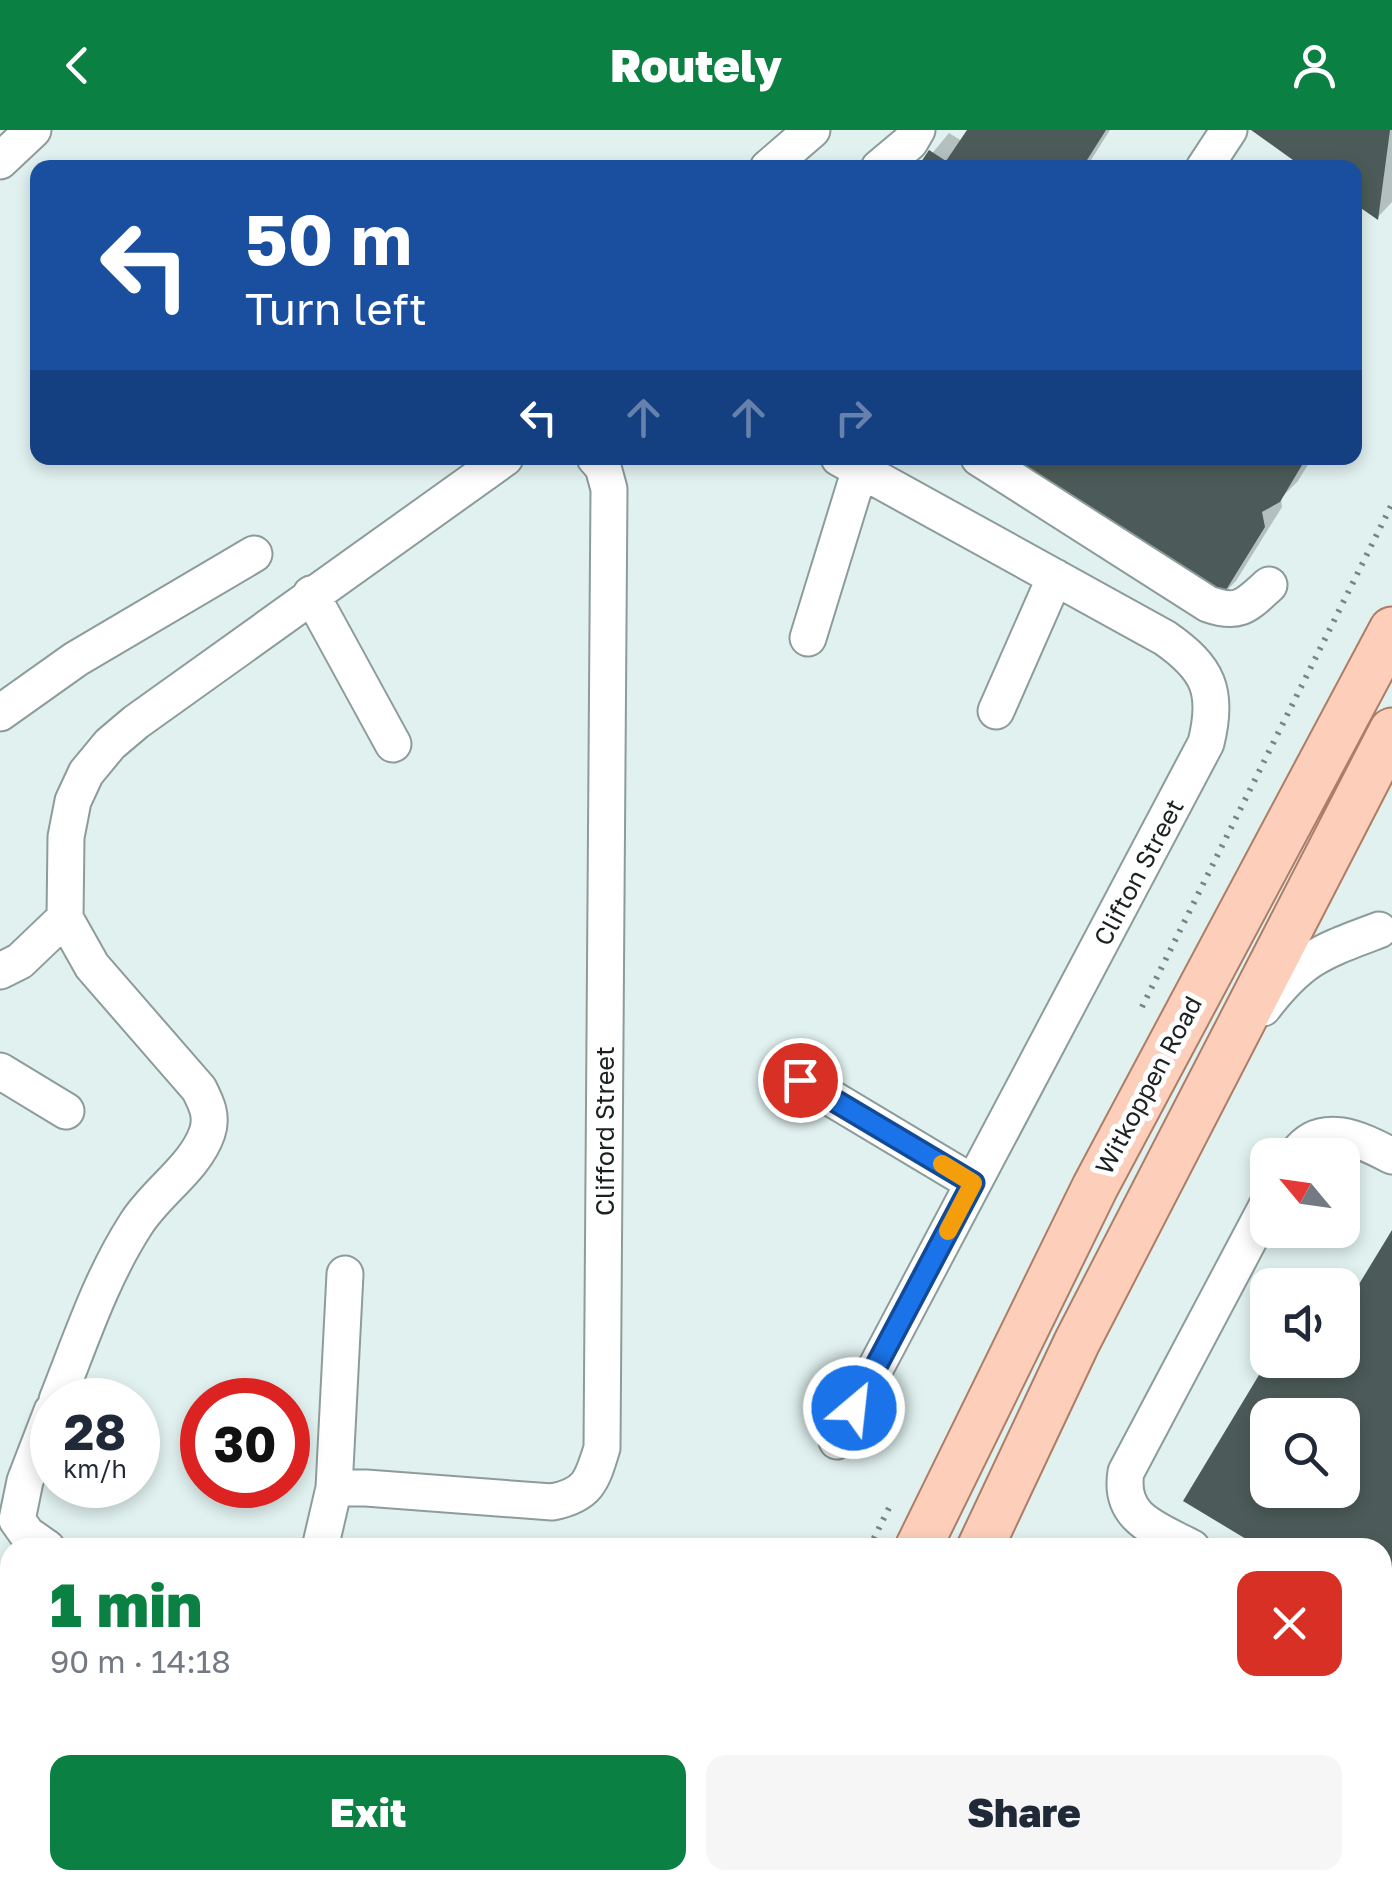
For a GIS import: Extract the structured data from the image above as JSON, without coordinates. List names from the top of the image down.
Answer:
{
  "streets": {
    "main road": ["Witkoppen Road"],
    "street": ["Clifton Street", "Clifford Street"]
  },
  "north": "top left",
  "page": {
    "header": "Routely",
    "turn": ["50 m", "Turn left"],
    "speed": "28 km/h",
    "limit": "30",
    "heading": ["1 min", "90 m · 14:18"],
    "buttons": ["Exit", "Share"]
  }
}
